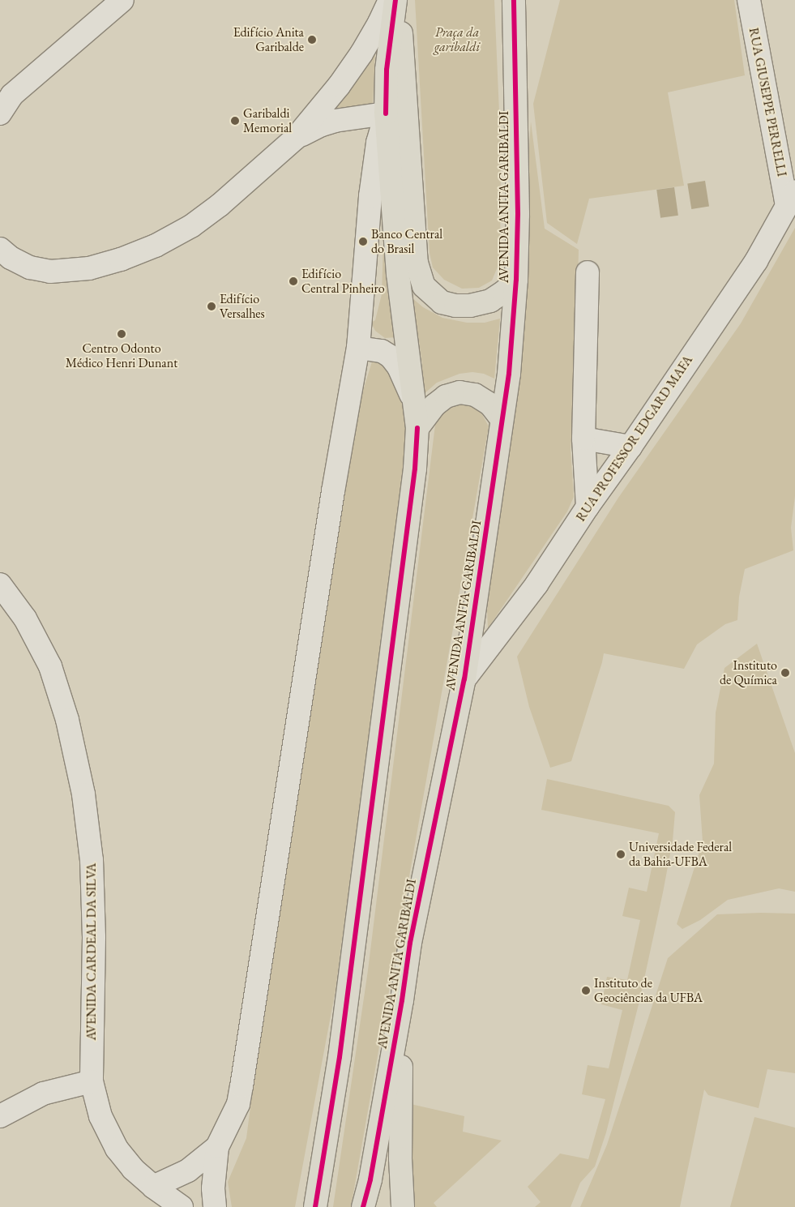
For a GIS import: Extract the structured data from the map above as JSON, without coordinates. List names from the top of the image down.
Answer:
{
  "streets": {
    "main road": ["AVENIDA ANITA GARIBALDI"],
    "street": ["RUA GIUSEPPE PERRELLI", "RUA PROFESSOR EDGARD MAFA", "AVENIDA CARDEAL DA SILVA"]
  },
  "crossings": [
    ["RUA GIUSEPPE PERRELLI", "RUA PROFESSOR EDGARD MAFA"],
    ["AVENIDA ANITA GARIBALDI", "RUA PROFESSOR EDGARD MAFA"]
  ],
  "parks": ["Praça da garibaldi"],
  "places": [
    "Edifício Anita Garibalde",
    "Garibaldi Memorial",
    "Banco Central do Brasil",
    "Edifício Central Pinheiro",
    "Edifício Versalhes",
    "Centro Odonto Médico Henri Dunant",
    "Instituto de Química",
    "Universidade Federal da Bahia-UFBA",
    "Instituto de Geociências da UFBA"
  ]
}
